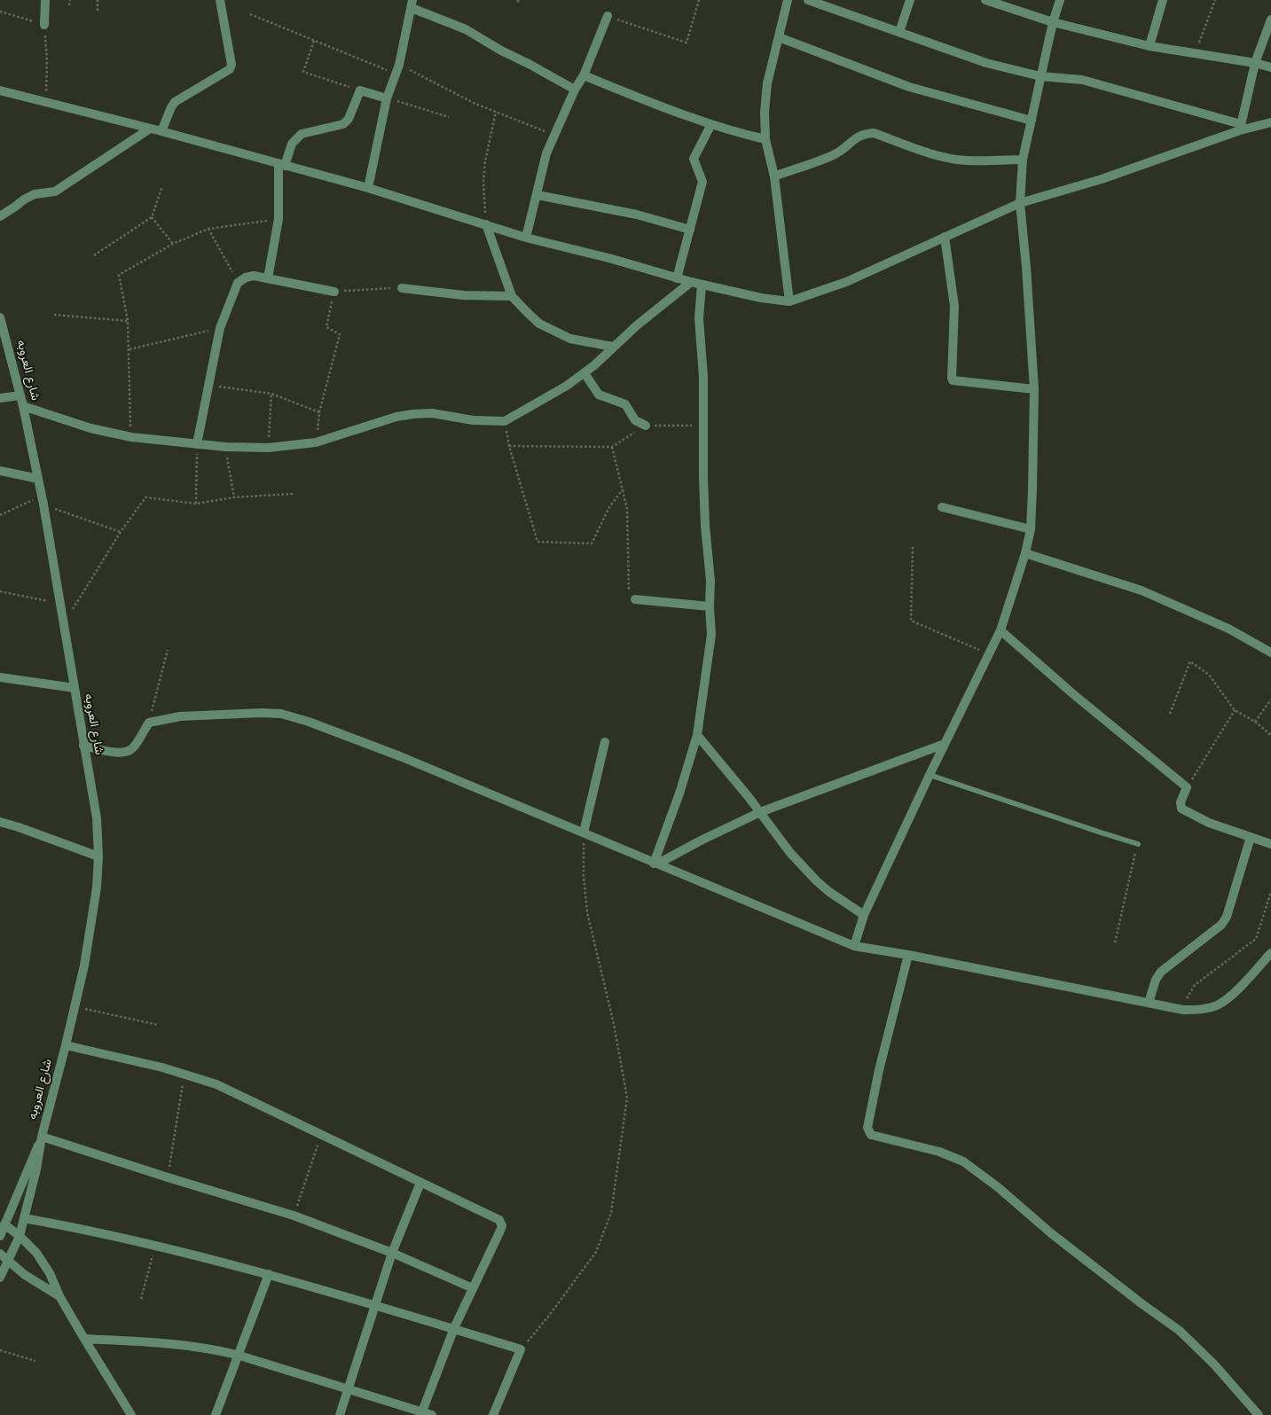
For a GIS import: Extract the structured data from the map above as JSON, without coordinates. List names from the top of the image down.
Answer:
{
  "streets": {
    "street": ["شارع العروبه"]
  }
}
